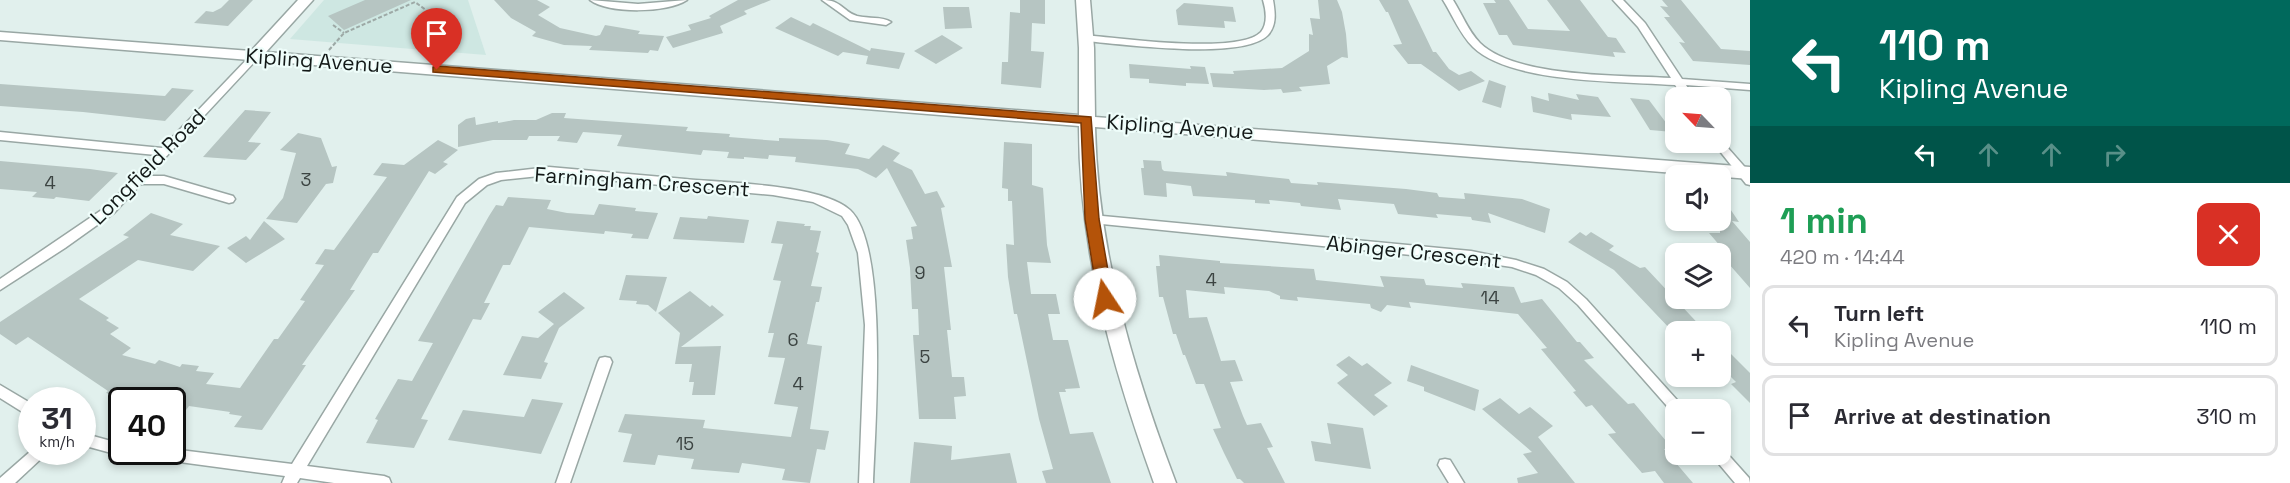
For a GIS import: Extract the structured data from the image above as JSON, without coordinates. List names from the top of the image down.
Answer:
{
  "streets": {
    "main road": ["Kipling Avenue"],
    "street": ["Longfield Road", "Farningham Crescent", "Abinger Crescent"]
  },
  "crossings": [
    ["Kipling Avenue", "Longfield Road"]
  ],
  "house_numbers": [
    "3",
    "4",
    "9",
    "4",
    "14",
    "6",
    "5",
    "4",
    "15"
  ],
  "north": "top left",
  "page": {
    "turn": ["110 m", "Kipling Avenue"],
    "map_buttons": ["+", "−"],
    "heading": ["1 min", "420 m · 14:44"],
    "list": [
      {
        "name": "Turn left",
        "note": "Kipling Avenue",
        "value": "110 m"
      },
      {
        "name": "Arrive at destination",
        "value": "310 m"
      }
    ],
    "speed": "31 km/h",
    "limit": "40"
  }
}
